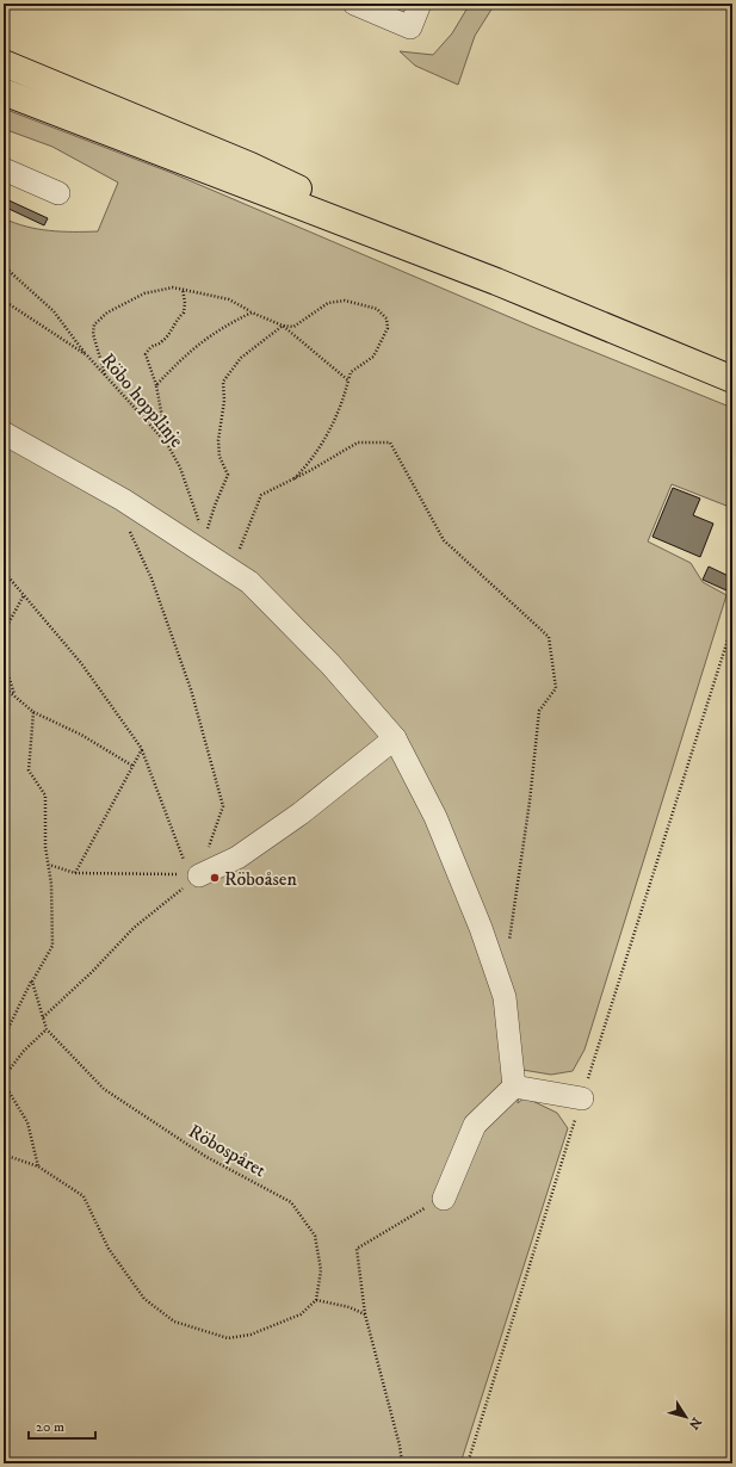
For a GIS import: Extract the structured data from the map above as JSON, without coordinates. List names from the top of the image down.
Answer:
{
  "streets": {
    "path": ["Röbo hopplinje", "Röbospåret"]
  },
  "places": ["Röboåsen"],
  "scale_bar": "20 m",
  "north": "bottom right"
}
